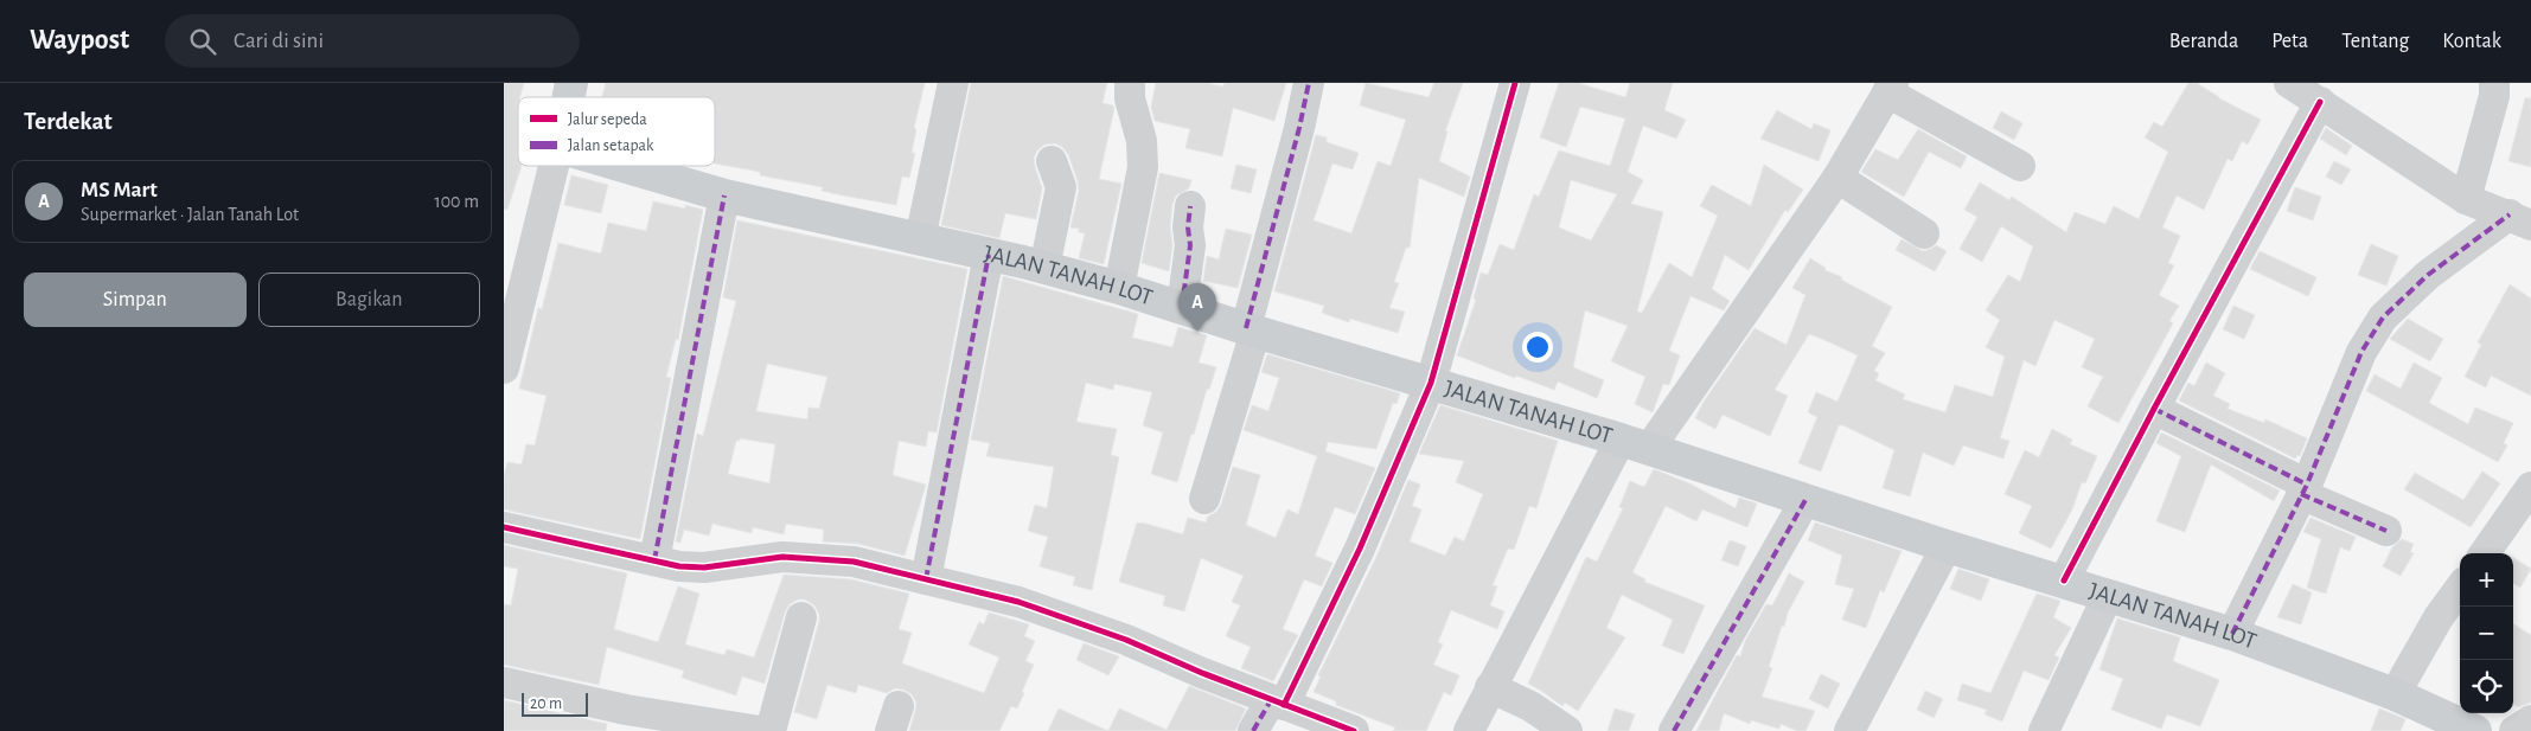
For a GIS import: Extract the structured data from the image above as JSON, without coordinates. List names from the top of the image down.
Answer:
{
  "streets": {
    "main road": ["JALAN TANAH LOT"]
  },
  "legend": ["Jalur sepeda", "Jalan setapak"],
  "scale_bar": "20 m",
  "page": {
    "header": "Waypost",
    "search": "Cari di sini",
    "nav": [
      "Beranda",
      "Peta",
      "Tentang",
      "Kontak"
    ],
    "heading": "Terdekat",
    "list": [
      {
        "mark": "A",
        "name": "MS Mart",
        "note": "Supermarket · Jalan Tanah Lot",
        "value": "100 m"
      }
    ],
    "buttons": ["Simpan", "Bagikan"],
    "pins": "A",
    "map_buttons": ["+", "−"],
    "scale": "20 m"
  }
}
